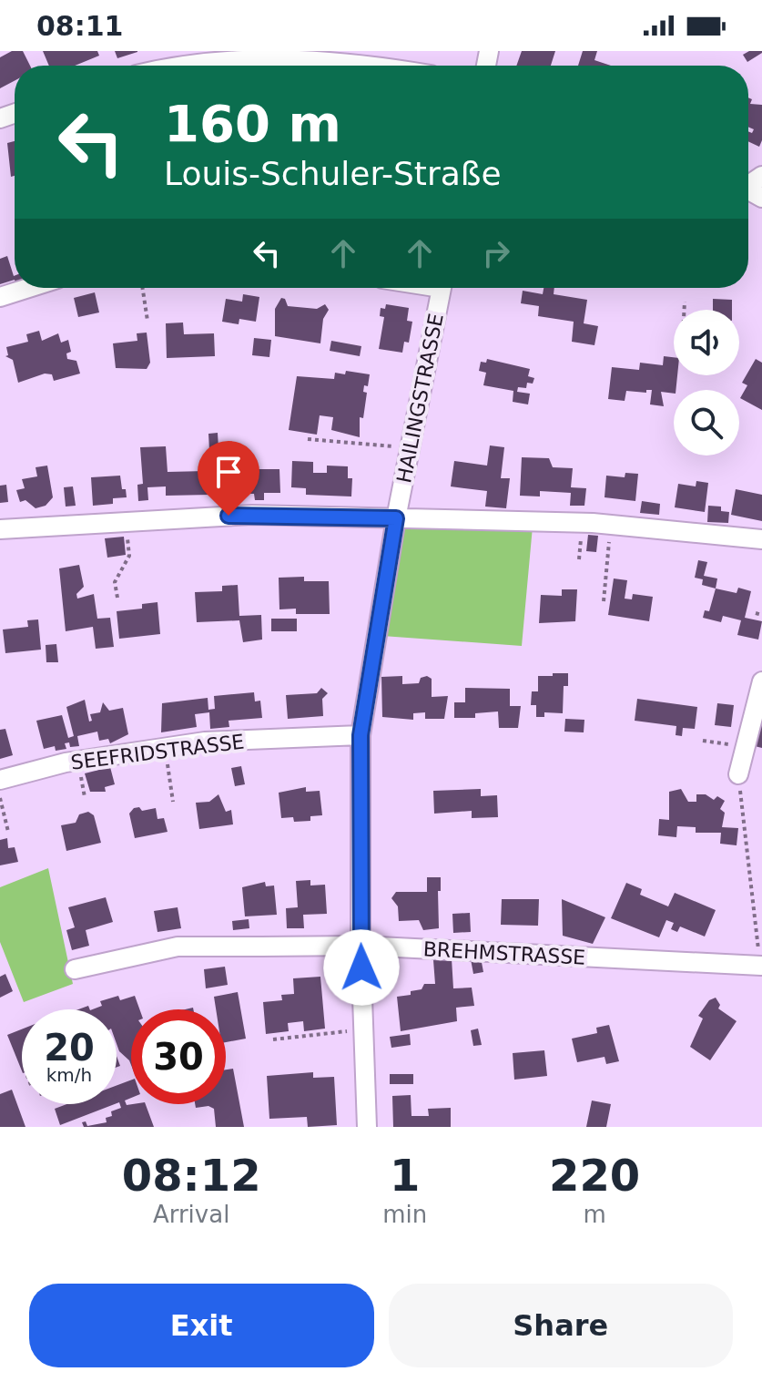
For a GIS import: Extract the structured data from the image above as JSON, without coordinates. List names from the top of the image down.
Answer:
{
  "streets": {
    "street": ["HAILINGSTRASSE", "SEEFRIDSTRASSE", "BREHMSTRASSE"]
  },
  "crossings": [
    ["HAILINGSTRASSE", "SEEFRIDSTRASSE"],
    ["HAILINGSTRASSE", "BREHMSTRASSE"]
  ],
  "page": {
    "status": "08:11",
    "turn": ["160 m", "Louis-Schuler-Straße"],
    "speed": "20 km/h",
    "limit": "30",
    "eta": [
      "08:12",
      "Arrival",
      "1",
      "min",
      "220",
      "m"
    ],
    "buttons": ["Exit", "Share"]
  }
}
